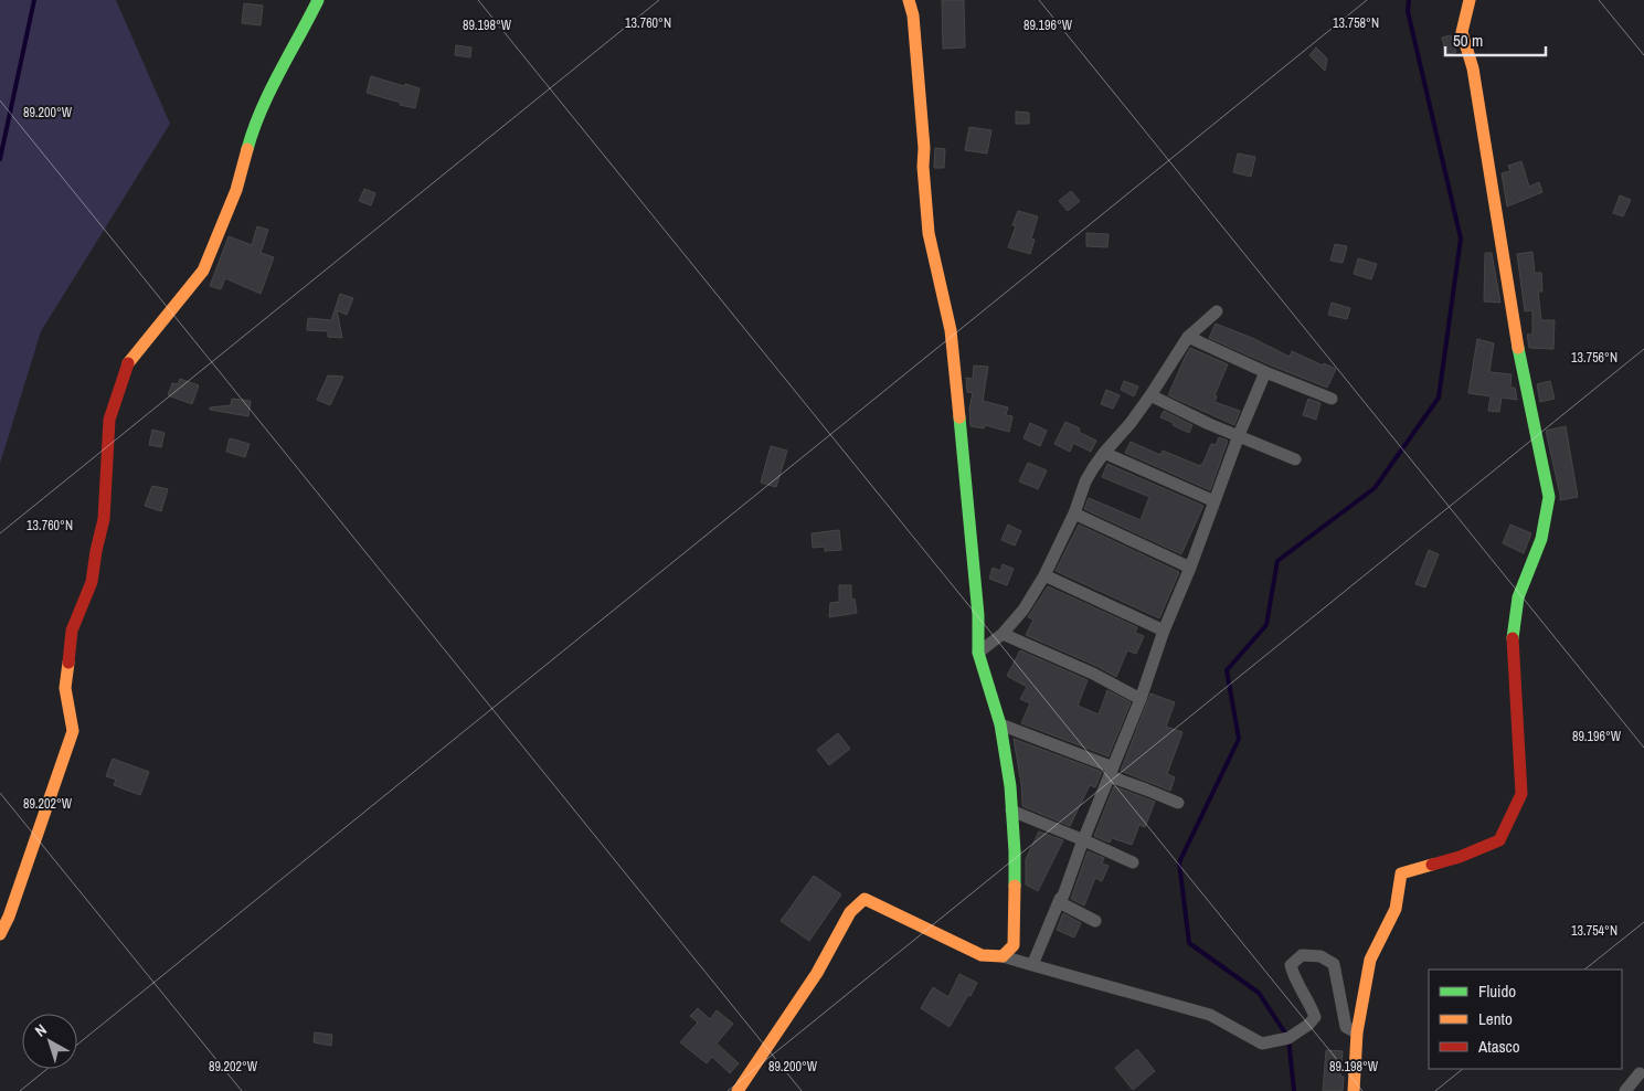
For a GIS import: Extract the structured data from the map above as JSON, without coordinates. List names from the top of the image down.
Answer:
{
  "legend": ["Fluido", "Lento", "Atasco"],
  "scale_bar": "50 m",
  "north": "top left",
  "coordinates": [
    "13.760°N",
    "13.758°N",
    "89.198°W",
    "89.196°W",
    "89.200°W",
    "13.756°N",
    "89.202°W",
    "13.754°N"
  ]
}
